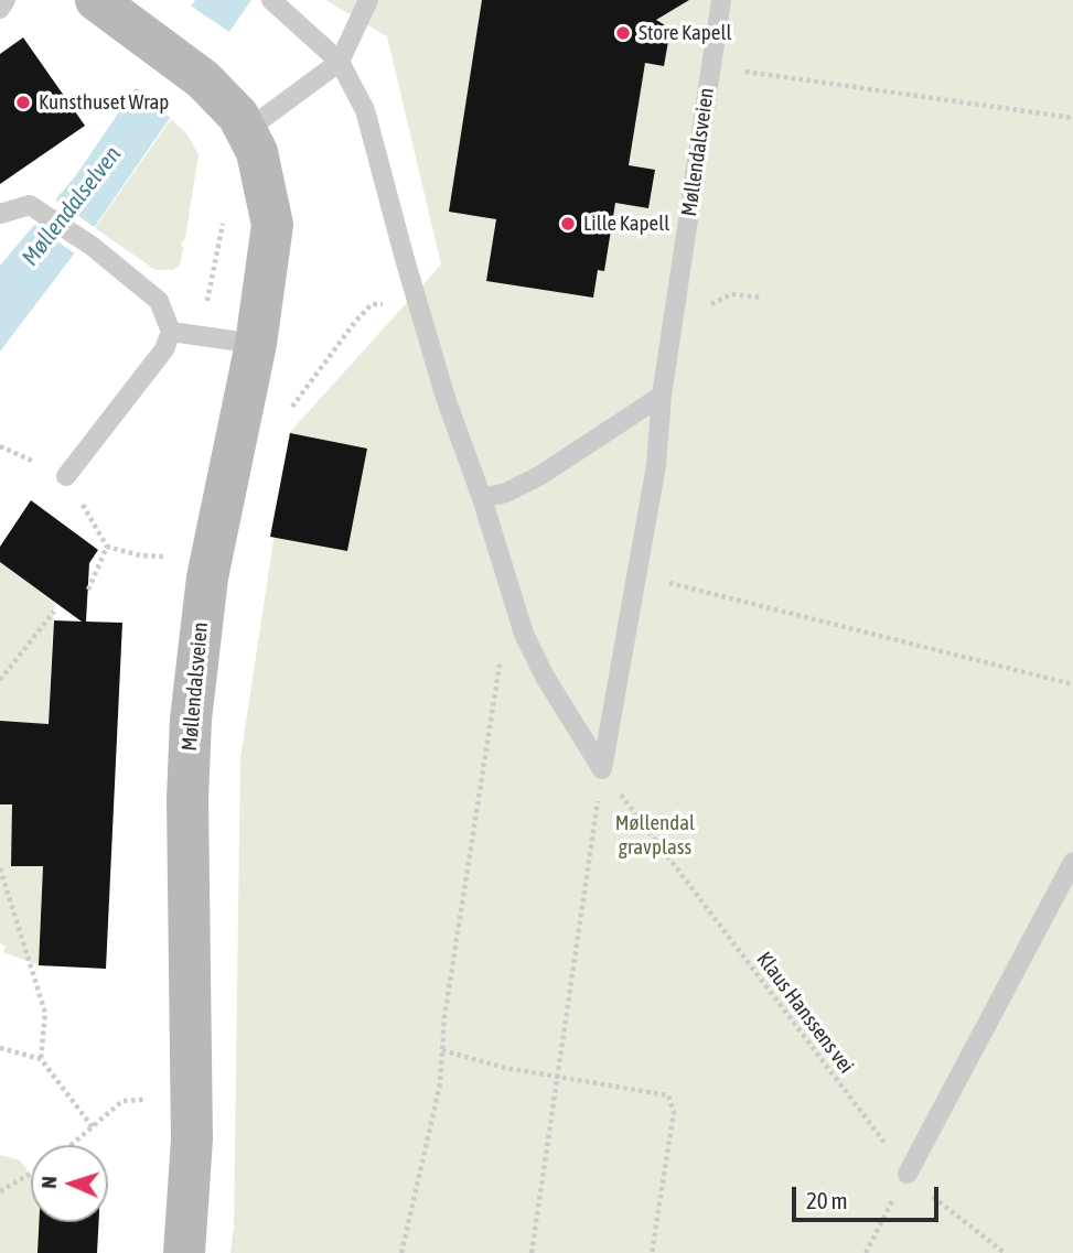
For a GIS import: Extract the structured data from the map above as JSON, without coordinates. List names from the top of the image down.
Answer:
{
  "streets": {
    "street": ["Møllendalsveien"],
    "path": ["Klaus Hanssens vei"]
  },
  "crossings": [
    ["Møllendalsveien", "Klaus Hanssens vei"]
  ],
  "water": ["Møllendalselven"],
  "parks": ["Møllendal gravplass"],
  "places": ["Store Kapell", "Kunsthuset Wrap", "Lille Kapell"],
  "scale_bar": "20 m",
  "north": "left"
}
